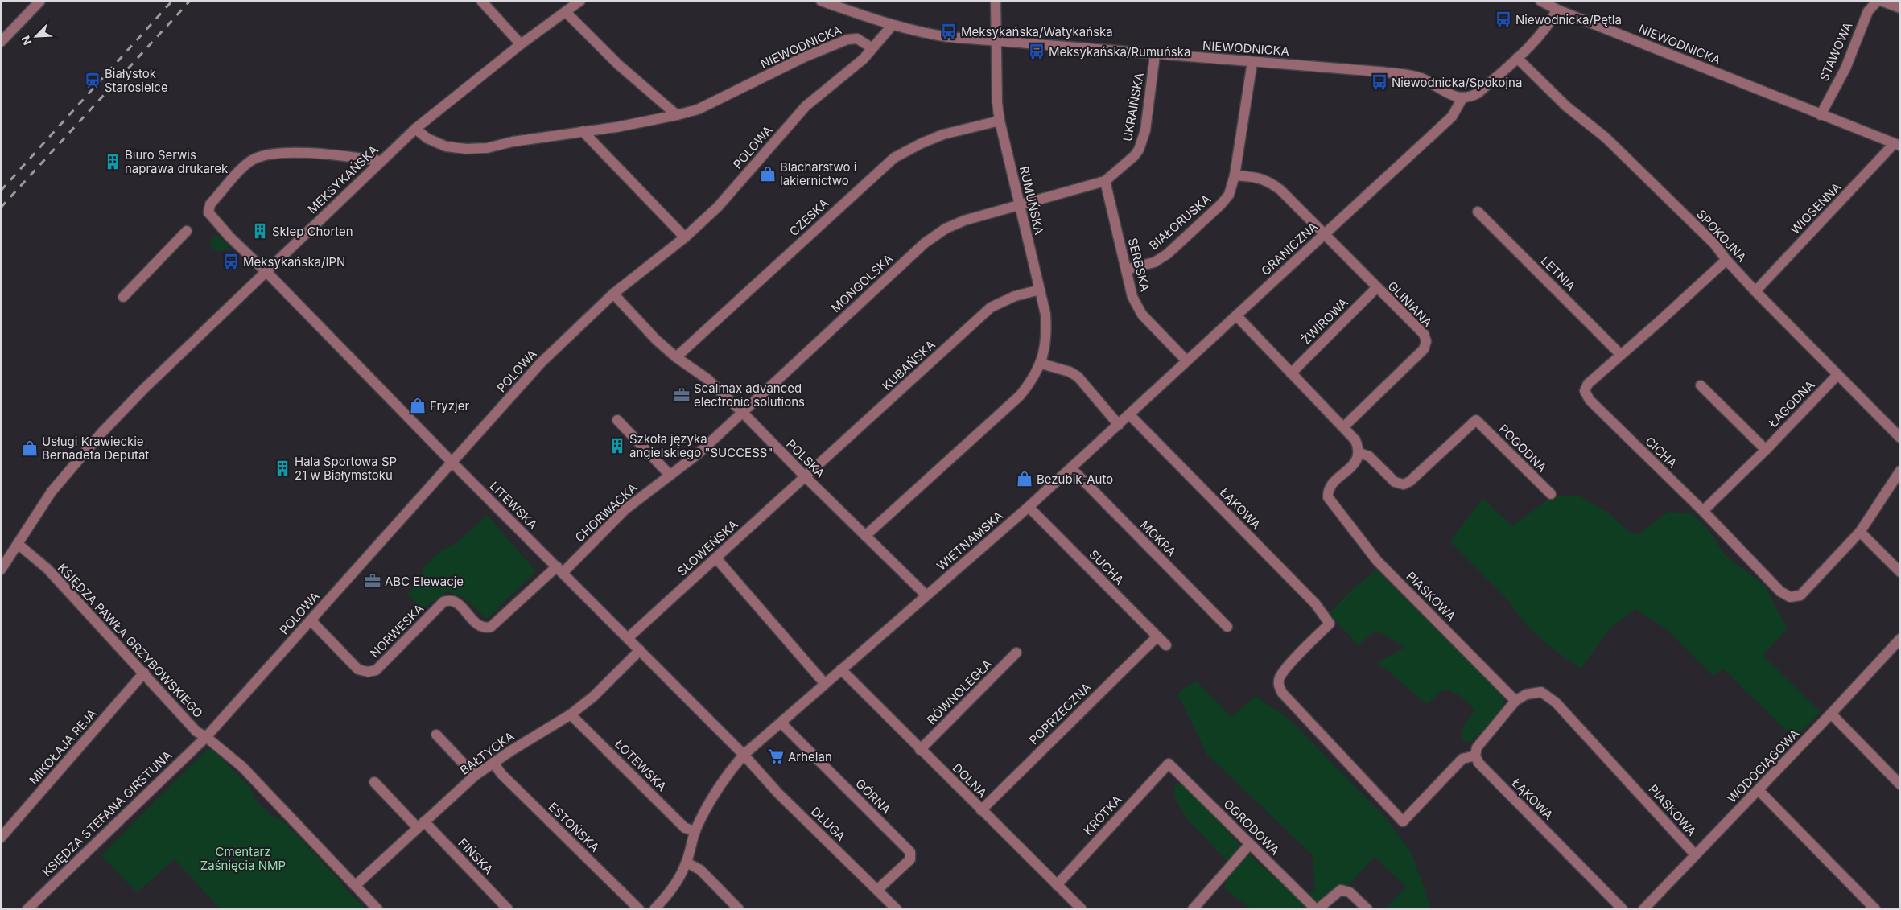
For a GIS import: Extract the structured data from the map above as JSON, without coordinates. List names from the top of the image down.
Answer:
{
  "streets": {
    "street": [
      "NIEWODNICKA",
      "STAWOWA",
      "UKRAIŃSKA",
      "POLOWA",
      "MEKSYKAŃSKA",
      "RUMUŃSKA",
      "WIOSENNA",
      "CZESKA",
      "BIAŁORUSKA",
      "SPOKOJNA",
      "GRANICZNA",
      "SERBSKA",
      "LETNIA",
      "MONGOLSKA",
      "GLINIANA",
      "ŻWIROWA",
      "KUBAŃSKA",
      "ŁAGODNA",
      "POGODNA",
      "CICHA",
      "POLSKA",
      "LITEWSKA",
      "ŁĄKOWA",
      "CHORWACKA",
      "MOKRA",
      "WIETNAMSKA",
      "SŁOWEŃSKA",
      "SUCHA",
      "PIASKOWA",
      "NORWESKA",
      "KSIĘDZA PAWŁA GRZYBOWSKIEGO",
      "RÓWNOLEGŁA",
      "POPRZECZNA",
      "MIKOŁAJA REJA",
      "BAŁTYCKA",
      "ŁOTEWSKA",
      "WODOCIĄGOWA",
      "DOLNA",
      "GÓRNA",
      "KSIĘDZA STEFANA GIRSTUNA",
      "KRÓTKA",
      "DŁUGA",
      "ESTOŃSKA",
      "OGRODOWA",
      "FIŃSKA"
    ]
  },
  "crossings": [
    ["NIEWODNICKA", "STAWOWA"],
    ["NIEWODNICKA", "UKRAIŃSKA"],
    ["NIEWODNICKA", "POLOWA"],
    ["NIEWODNICKA", "MEKSYKAŃSKA"],
    ["NIEWODNICKA", "RUMUŃSKA"],
    ["NIEWODNICKA", "WIOSENNA"],
    ["NIEWODNICKA", "BIAŁORUSKA"],
    ["NIEWODNICKA", "GRANICZNA"],
    ["UKRAIŃSKA", "RUMUŃSKA"],
    ["UKRAIŃSKA", "SERBSKA"],
    ["UKRAIŃSKA", "MONGOLSKA"],
    ["POLOWA", "POLSKA"],
    ["POLOWA", "LITEWSKA"],
    ["POLOWA", "NORWESKA"],
    ["POLOWA", "KSIĘDZA PAWŁA GRZYBOWSKIEGO"],
    ["POLOWA", "KSIĘDZA STEFANA GIRSTUNA"],
    ["MEKSYKAŃSKA", "LITEWSKA"],
    ["MEKSYKAŃSKA", "KSIĘDZA PAWŁA GRZYBOWSKIEGO"],
    ["RUMUŃSKA", "CZESKA"],
    ["RUMUŃSKA", "MONGOLSKA"],
    ["RUMUŃSKA", "KUBAŃSKA"],
    ["RUMUŃSKA", "POLSKA"],
    ["WIOSENNA", "SPOKOJNA"],
    ["CZESKA", "POLSKA"],
    ["BIAŁORUSKA", "SERBSKA"],
    ["SPOKOJNA", "ŁAGODNA"],
    ["SPOKOJNA", "CICHA"],
    ["GRANICZNA", "SERBSKA"],
    ["GRANICZNA", "GLINIANA"],
    ["GRANICZNA", "ŁĄKOWA"],
    ["GRANICZNA", "WIETNAMSKA"],
    ["LETNIA", "CICHA"],
    ["MONGOLSKA", "POLSKA"],
    ["MONGOLSKA", "CHORWACKA"],
    ["GLINIANA", "ŻWIROWA"],
    ["KUBAŃSKA", "POLSKA"],
    ["KUBAŃSKA", "SŁOWEŃSKA"],
    ["ŁAGODNA", "CICHA"],
    ["POGODNA", "PIASKOWA"],
    ["POLSKA", "CHORWACKA"],
    ["POLSKA", "WIETNAMSKA"],
    ["POLSKA", "SŁOWEŃSKA"],
    ["LITEWSKA", "CHORWACKA"],
    ["LITEWSKA", "WIETNAMSKA"],
    ["LITEWSKA", "SŁOWEŃSKA"],
    ["LITEWSKA", "NORWESKA"],
    ["LITEWSKA", "BAŁTYCKA"],
    ["LITEWSKA", "DŁUGA"],
    ["ŁĄKOWA", "WIETNAMSKA"],
    ["CHORWACKA", "NORWESKA"],
    ["MOKRA", "WIETNAMSKA"],
    ["WIETNAMSKA", "SUCHA"],
    ["WIETNAMSKA", "ŁOTEWSKA"],
    ["WIETNAMSKA", "DOLNA"],
    ["WIETNAMSKA", "GÓRNA"],
    ["WIETNAMSKA", "DŁUGA"],
    ["SUCHA", "POPRZECZNA"],
    ["PIASKOWA", "WODOCIĄGOWA"],
    ["KSIĘDZA PAWŁA GRZYBOWSKIEGO", "MIKOŁAJA REJA"],
    ["KSIĘDZA PAWŁA GRZYBOWSKIEGO", "BAŁTYCKA"],
    ["KSIĘDZA PAWŁA GRZYBOWSKIEGO", "KSIĘDZA STEFANA GIRSTUNA"],
    ["RÓWNOLEGŁA", "DOLNA"],
    ["POPRZECZNA", "DOLNA"],
    ["BAŁTYCKA", "ŁOTEWSKA"],
    ["BAŁTYCKA", "ESTOŃSKA"],
    ["BAŁTYCKA", "FIŃSKA"],
    ["DOLNA", "KRÓTKA"],
    ["GÓRNA", "DŁUGA"],
    ["KRÓTKA", "OGRODOWA"]
  ],
  "parks": ["Cmentarz Zaśnięcia NMP"],
  "places": {
    "bus stop": [
      "Niewodnicka/Pętla",
      "Meksykańska/Watykańska",
      "Meksykańska/Rumuńska",
      "Niewodnicka/Spokojna",
      "Meksykańska/IPN"
    ],
    "station": ["Białystok Starosielce"],
    "building": [
      "Biuro Serwis naprawa drukarek",
      "Sklep Chorten",
      "Szkoła języka angielskiego \"SUCCESS\"",
      "Hala Sportowa SP 21 w Białymstoku"
    ],
    "shop": [
      "Blacharstwo i lakiernictwo",
      "Fryzjer",
      "Usługi Krawieckie Bernadeta Deputat",
      "Bezubik-Auto"
    ],
    "office": ["Scalmax advanced electronic solutions", "ABC Elewacje"],
    "supermarket": ["Arhelan"]
  },
  "north": "bottom left"
}
